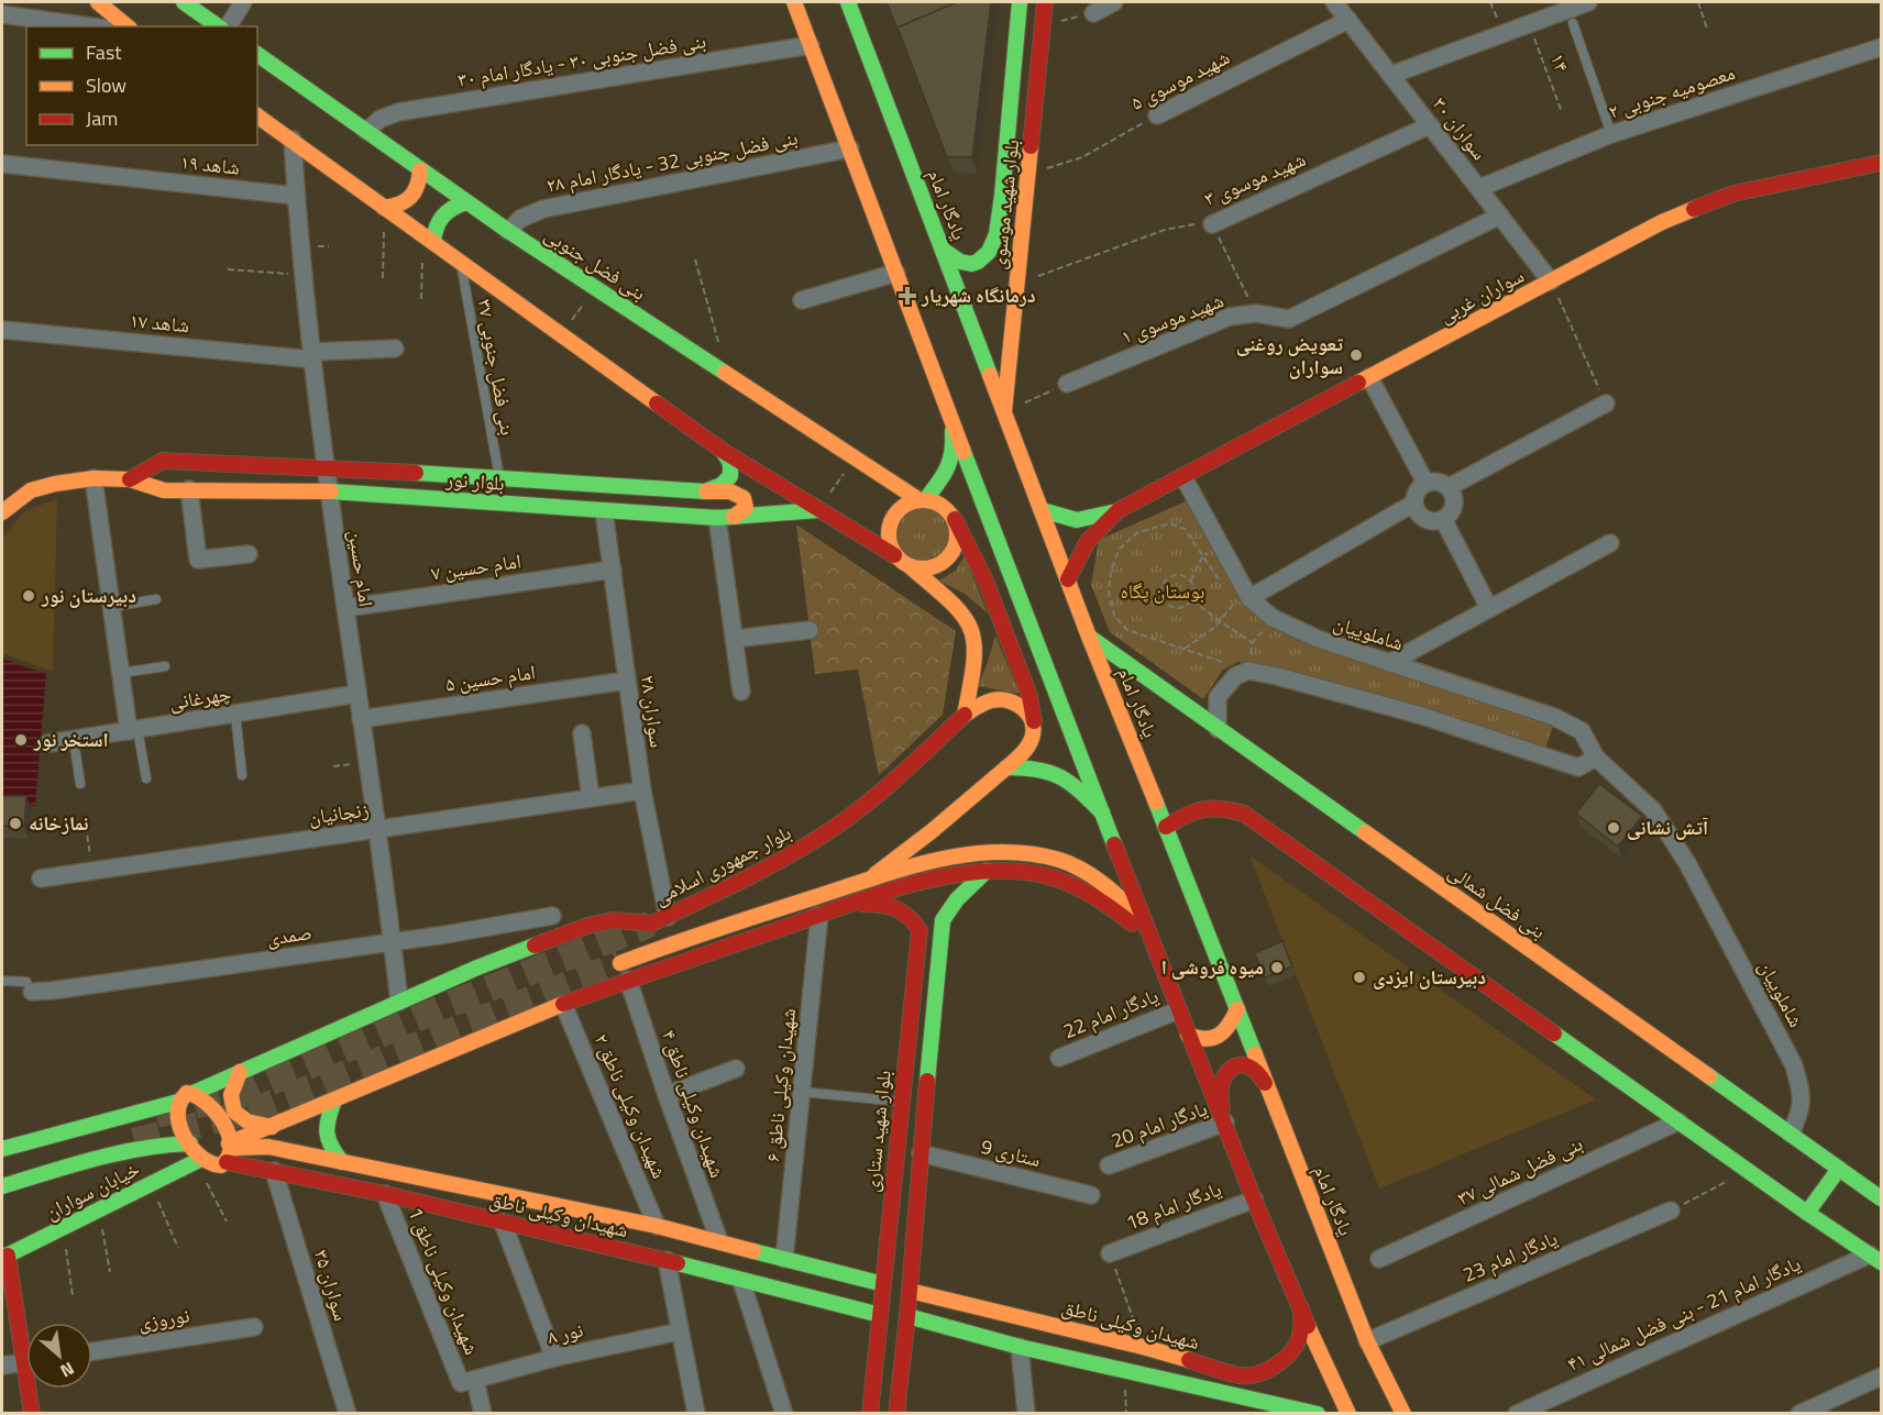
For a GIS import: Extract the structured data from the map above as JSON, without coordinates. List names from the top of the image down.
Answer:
{
  "streets": {
    "main road": [
      "یادگار امام",
      "بلوار شهید موسوی",
      "بنی فضل جنوبی",
      "سواران غربی",
      "بلوار نور",
      "بلوار جمهوری اسلامی",
      "بنی فضل شمالی",
      "بلوار شهید ستاری",
      "خیابان سواران",
      "شهیدان وکیلی ناطق"
    ],
    "street": [
      "بنی فضل جنوبی ۳۰ - یادگار امام ۳۰",
      "شهید موسوی ۵",
      "معصومیه جنوبی ۲",
      "سواران ۳۰",
      "بنی فضل جنوبی 32 - یادگار امام ۲۸",
      "شاهد ۱۹",
      "شهید موسوی ۳",
      "شهید موسوی ۱",
      "شاهد ۱۷",
      "امام حسین ۷",
      "امام حسین",
      "شاملوییان",
      "امام حسین ۵",
      "چهرغانی",
      "سواران ۲۸",
      "زنجانیان",
      "صمدی",
      "یادگار امام 22",
      "شهیدان وکیلی ناطق ۶",
      "شهیدان وکیلی ناطق ۴",
      "شهیدان وکیلی ناطق ٢",
      "یادگار امام 20",
      "ستاری 9",
      "بنی فضل شمالی ۳۷",
      "یادگار امام 18",
      "یادگار امام 23",
      "شهیدان وکیلی ناطق 1",
      "سواران ۳۵",
      "یادگار امام 21 - بنی فضل شمالی ۴۱",
      "نوروزی",
      "نور ۸"
    ],
    "lane": ["بنی فضل جنوبی ۳۷"],
    "path": ["۱۴"]
  },
  "crossings": [
    ["بنی فضل جنوبی ۳۰ - یادگار امام ۳۰", "بنی فضل جنوبی"],
    ["شهید موسوی ۵", "سواران ۳۰"],
    ["شهید موسوی ۵", "بلوار شهید موسوی"],
    ["معصومیه جنوبی ۲", "سواران ۳۰"],
    ["سواران ۳۰", "شهید موسوی ۳"],
    ["سواران ۳۰", "سواران غربی"],
    ["سواران ۳۰", "شهید موسوی ۱"],
    ["بنی فضل جنوبی 32 - یادگار امام ۲۸", "بنی فضل جنوبی"],
    ["شاهد ۱۹", "امام حسین"],
    ["شهید موسوی ۳", "بلوار شهید موسوی"],
    ["یادگار امام", "بلوار شهید موسوی"],
    ["یادگار امام", "بنی فضل شمالی"],
    ["یادگار امام", "یادگار امام 23"],
    ["سواران غربی", "شاملوییان"],
    ["شاهد ۱۷", "امام حسین"],
    ["بنی فضل جنوبی ۳۷", "بلوار نور"],
    ["بلوار نور", "امام حسین"],
    ["بلوار نور", "سواران ۲۸"],
    ["امام حسین ۷", "امام حسین"],
    ["امام حسین ۷", "سواران ۲۸"],
    ["امام حسین", "امام حسین ۵"],
    ["امام حسین", "چهرغانی"],
    ["امام حسین", "زنجانیان"],
    ["امام حسین", "بلوار جمهوری اسلامی"],
    ["امام حسین", "صمدی"],
    ["شاملوییان", "بنی فضل شمالی"],
    ["امام حسین ۵", "سواران ۲۸"],
    ["سواران ۲۸", "زنجانیان"],
    ["سواران ۲۸", "بلوار جمهوری اسلامی"],
    ["شهیدان وکیلی ناطق ۶", "شهیدان وکیلی ناطق"],
    ["شهیدان وکیلی ناطق ۴", "شهیدان وکیلی ناطق"],
    ["شهیدان وکیلی ناطق ٢", "شهیدان وکیلی ناطق"],
    ["بلوار شهید ستاری", "شهیدان وکیلی ناطق"],
    ["شهیدان وکیلی ناطق", "شهیدان وکیلی ناطق 1"],
    ["شهیدان وکیلی ناطق", "سواران ۳۵"],
    ["شهیدان وکیلی ناطق 1", "نور ۸"]
  ],
  "parks": ["بوستان پگاه"],
  "places": {
    "health": ["درمانگاه شهریار"],
    "other": [
      "تعویض روغنی سواران",
      "دبیرستان نور",
      "استخر نور",
      "نمازخانه",
      "آتش نشانی",
      "میوه فروشی ا",
      "دبیرستان ایزدی"
    ]
  },
  "legend": ["Fast", "Slow", "Jam"],
  "north": "bottom right"
}
